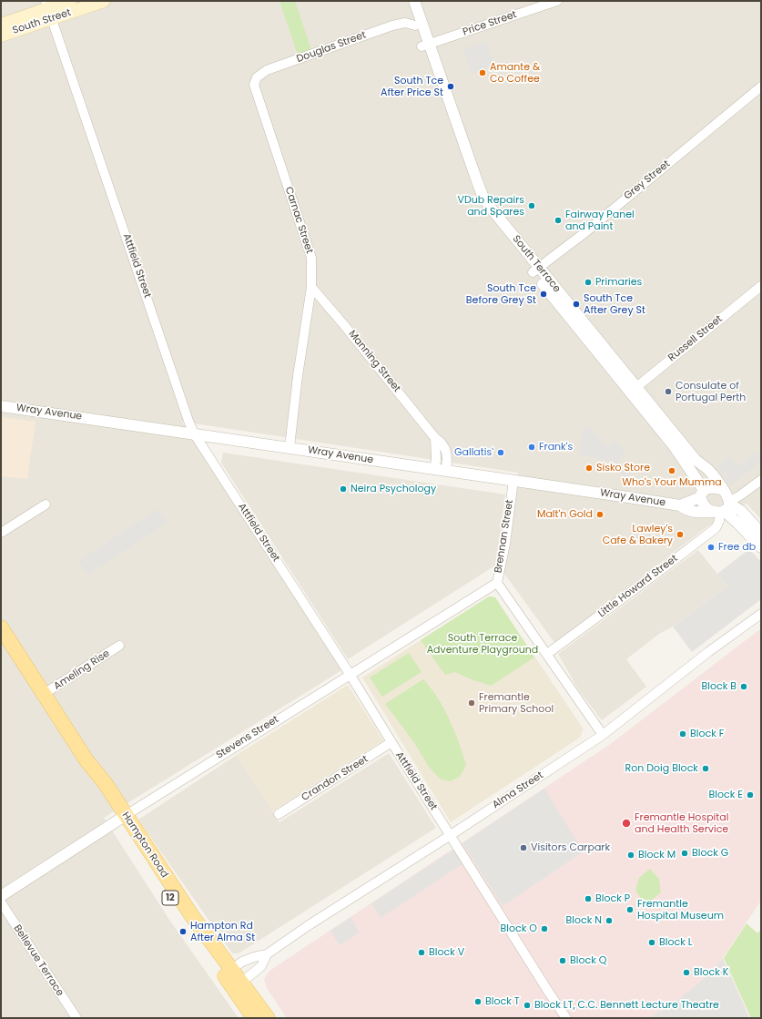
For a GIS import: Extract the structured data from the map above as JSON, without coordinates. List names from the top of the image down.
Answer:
{
  "streets": {
    "main road": ["South Street", "Hampton Road", "12"],
    "street": [
      "Price Street",
      "Douglas Street",
      "Grey Street",
      "Carnac Street",
      "South Terrace",
      "Attfield Street",
      "Russell Street",
      "Manning Street",
      "Wray Avenue",
      "Brennan Street",
      "Little Howard Street",
      "Ameling Rise",
      "Stevens Street",
      "Crandon Street",
      "Alma Street",
      "Bellevue Terrace"
    ]
  },
  "crossings": [
    ["South Street", "Attfield Street"],
    ["Price Street", "South Terrace"],
    ["Douglas Street", "Carnac Street"],
    ["Douglas Street", "South Terrace"],
    ["Grey Street", "South Terrace"],
    ["Carnac Street", "Manning Street"],
    ["Carnac Street", "Wray Avenue"],
    ["South Terrace", "Russell Street"],
    ["South Terrace", "Wray Avenue"],
    ["South Terrace", "Little Howard Street"],
    ["Attfield Street", "Wray Avenue"],
    ["Attfield Street", "Stevens Street"],
    ["Attfield Street", "Crandon Street"],
    ["Attfield Street", "Alma Street"],
    ["Manning Street", "Wray Avenue"],
    ["Wray Avenue", "Brennan Street"],
    ["Wray Avenue", "Little Howard Street"],
    ["Brennan Street", "Little Howard Street"],
    ["Brennan Street", "Stevens Street"],
    ["Brennan Street", "Alma Street"],
    ["Ameling Rise", "Hampton Road"],
    ["Stevens Street", "Hampton Road"],
    ["Alma Street", "Hampton Road"]
  ],
  "parks": ["South Terrace Adventure Playground"],
  "places": [
    "Amante & Co Coffee",
    "South Tce After Price St",
    "VDub Repairs and Spares",
    "Fairway Panel and Paint",
    "Primaries",
    "South Tce Before Grey St",
    "South Tce After Grey St",
    "Consulate of Portugal Perth",
    "Frank's",
    "Gallatis'",
    "Sisko Store",
    "Who's Your Mumma",
    "Neira Psychology",
    "Malt'n Gold",
    "Lawley's Cafe & Bakery",
    "Free db",
    "Block B",
    "Fremantle Primary School",
    "Block F",
    "Ron Doig Block",
    "Block E",
    "Fremantle Hospital and Health Service",
    "Visitors Carpark",
    "Block G",
    "Block M",
    "Block P",
    "Fremantle Hospital Museum",
    "Block N",
    "Block O",
    "Hampton Rd After Alma St",
    "Block L",
    "Block V",
    "Block Q",
    "Block K",
    "Block T",
    "Block LT, C.C. Bennett Lecture Theatre"
  ]
}
